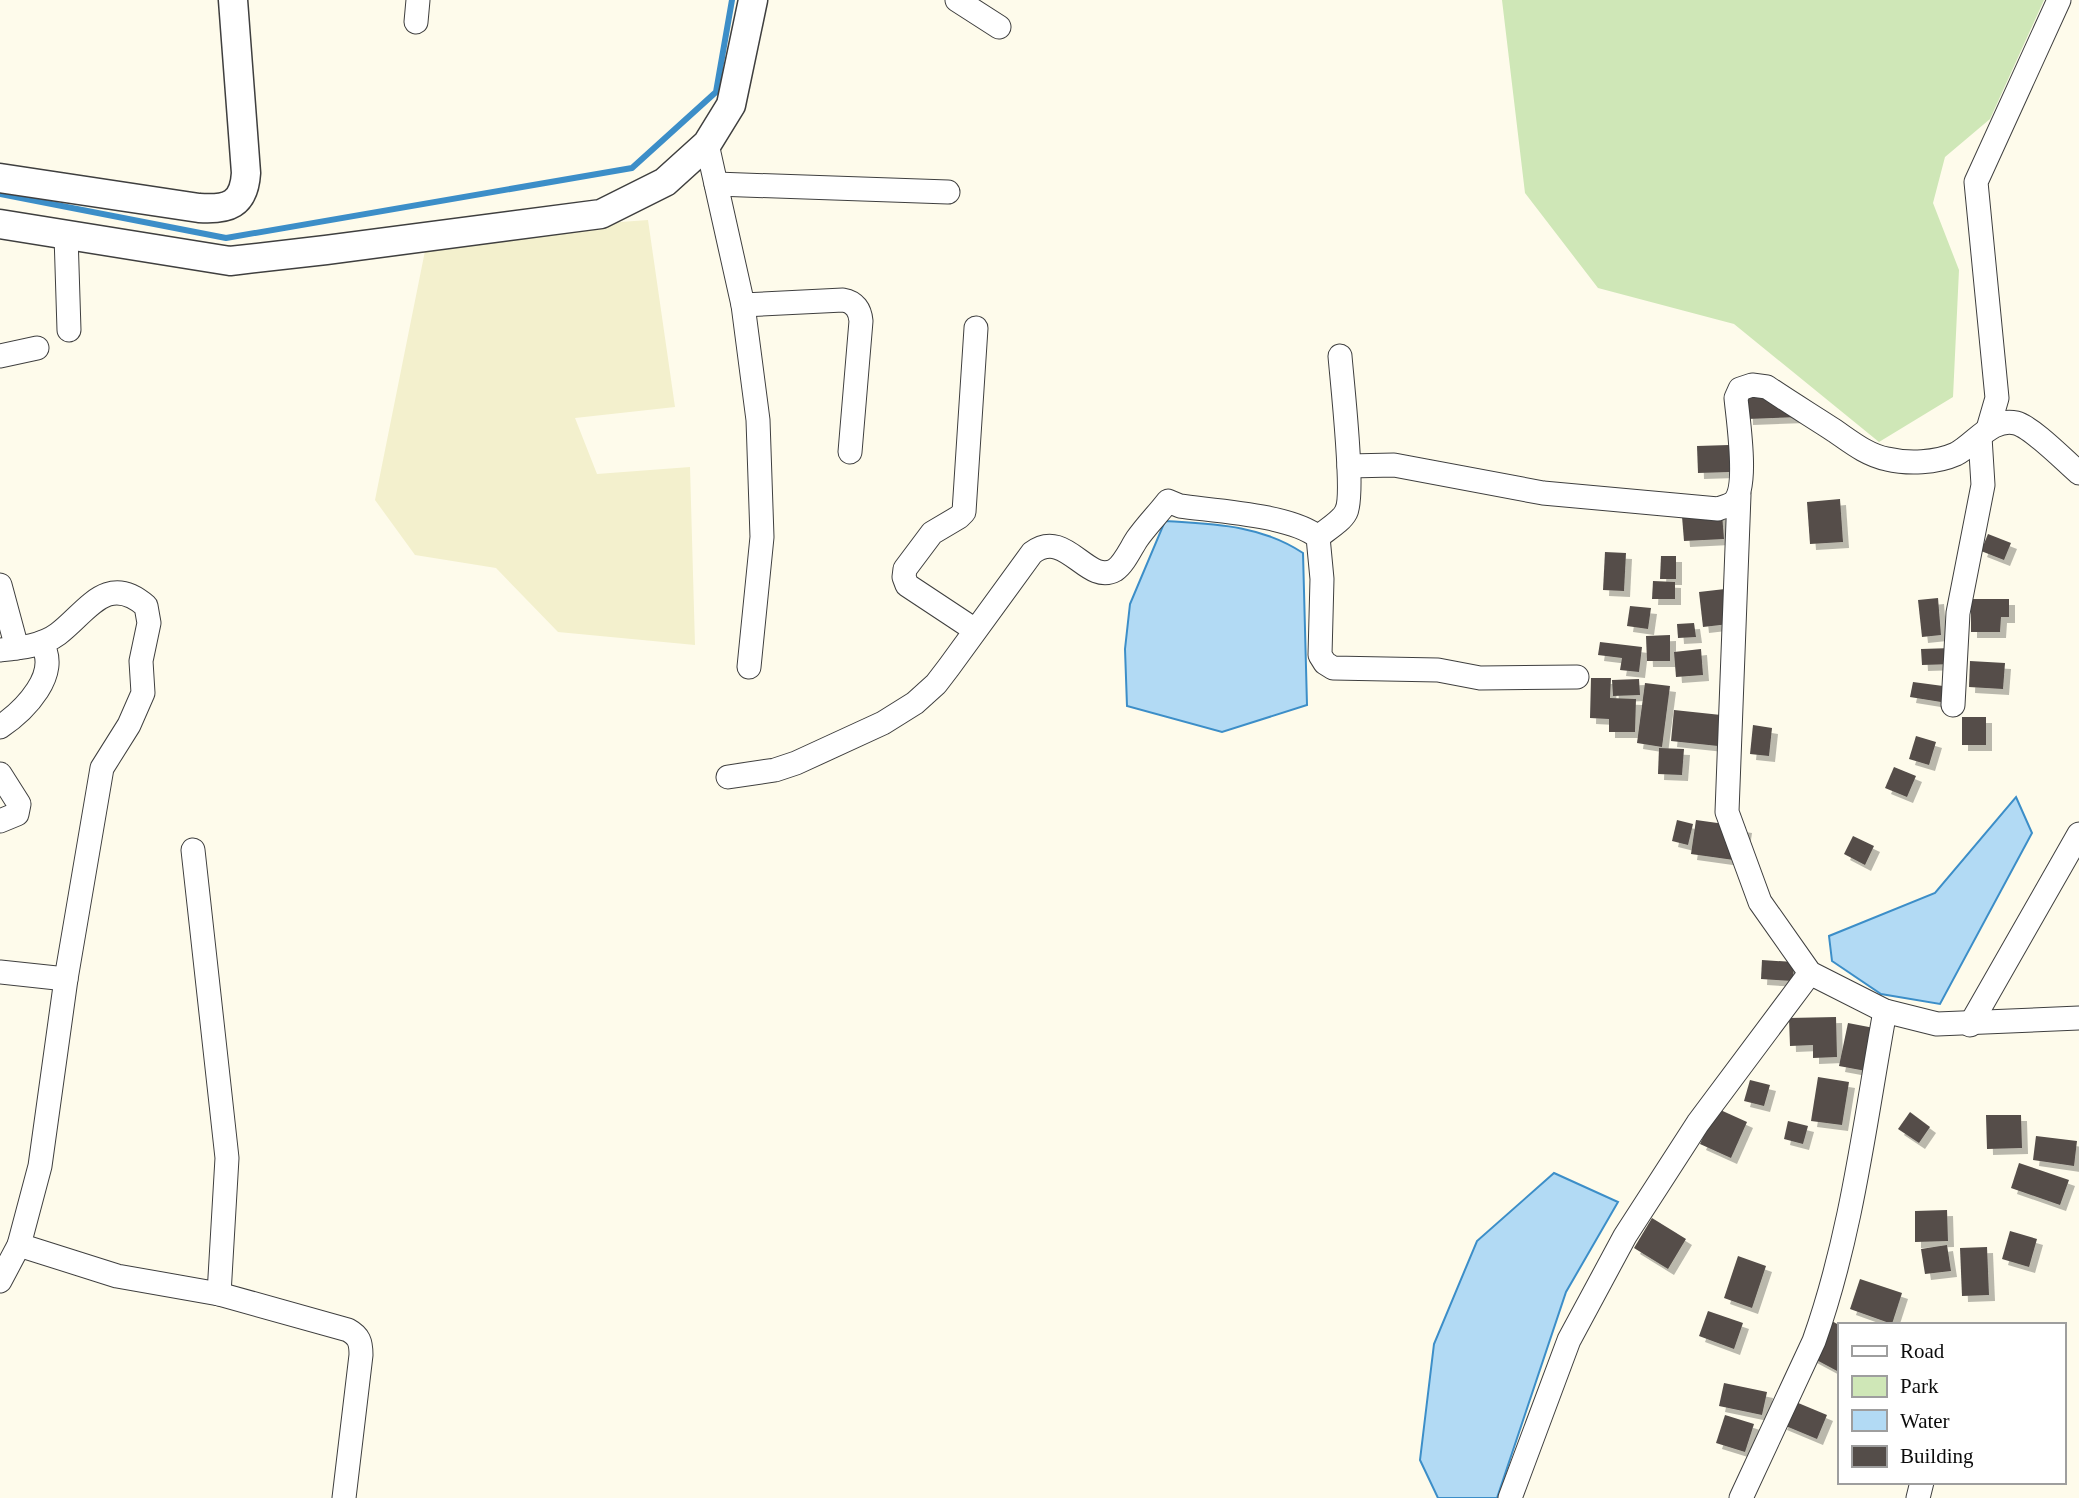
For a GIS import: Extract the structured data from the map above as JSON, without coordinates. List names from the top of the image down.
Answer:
{
  "legend": [
    "Road",
    "Park",
    "Water",
    "Building"
  ]
}
